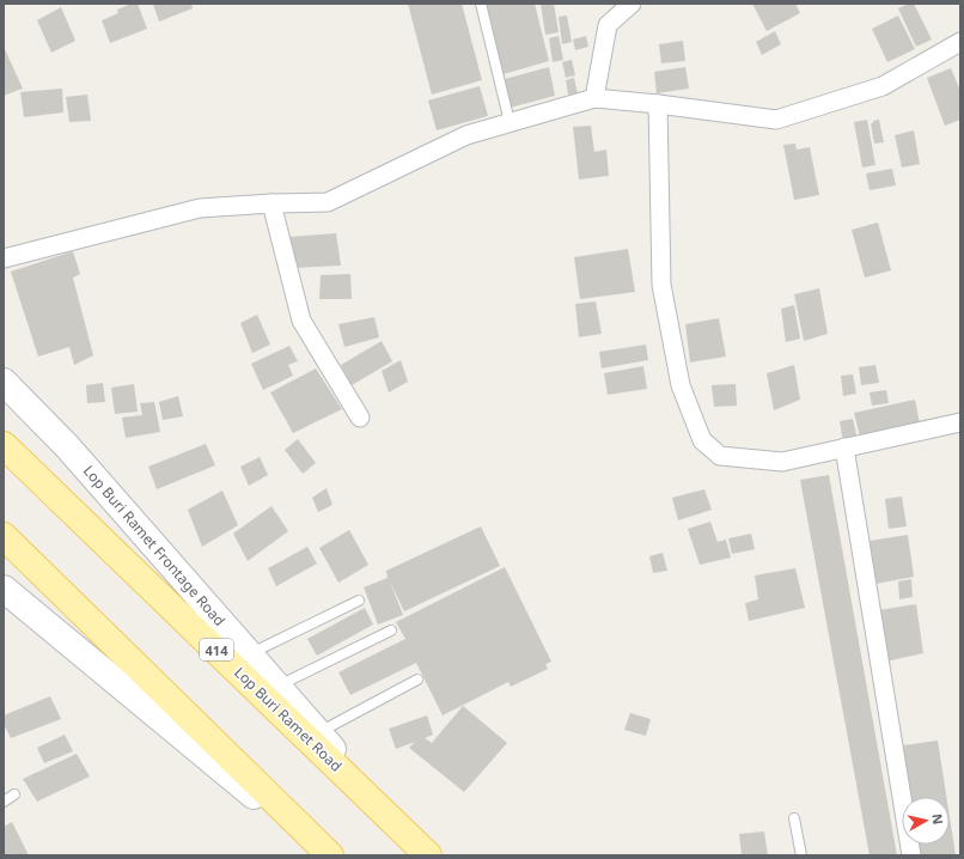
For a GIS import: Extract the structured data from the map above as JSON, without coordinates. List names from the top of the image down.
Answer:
{
  "streets": {
    "main road": ["Lop Buri Ramet Frontage Road", "414", "Lop Buri Ramet Road"]
  },
  "crossings": [
    ["Lop Buri Ramet Frontage Road", "Lop Buri Ramet Road"]
  ],
  "north": "right"
}
